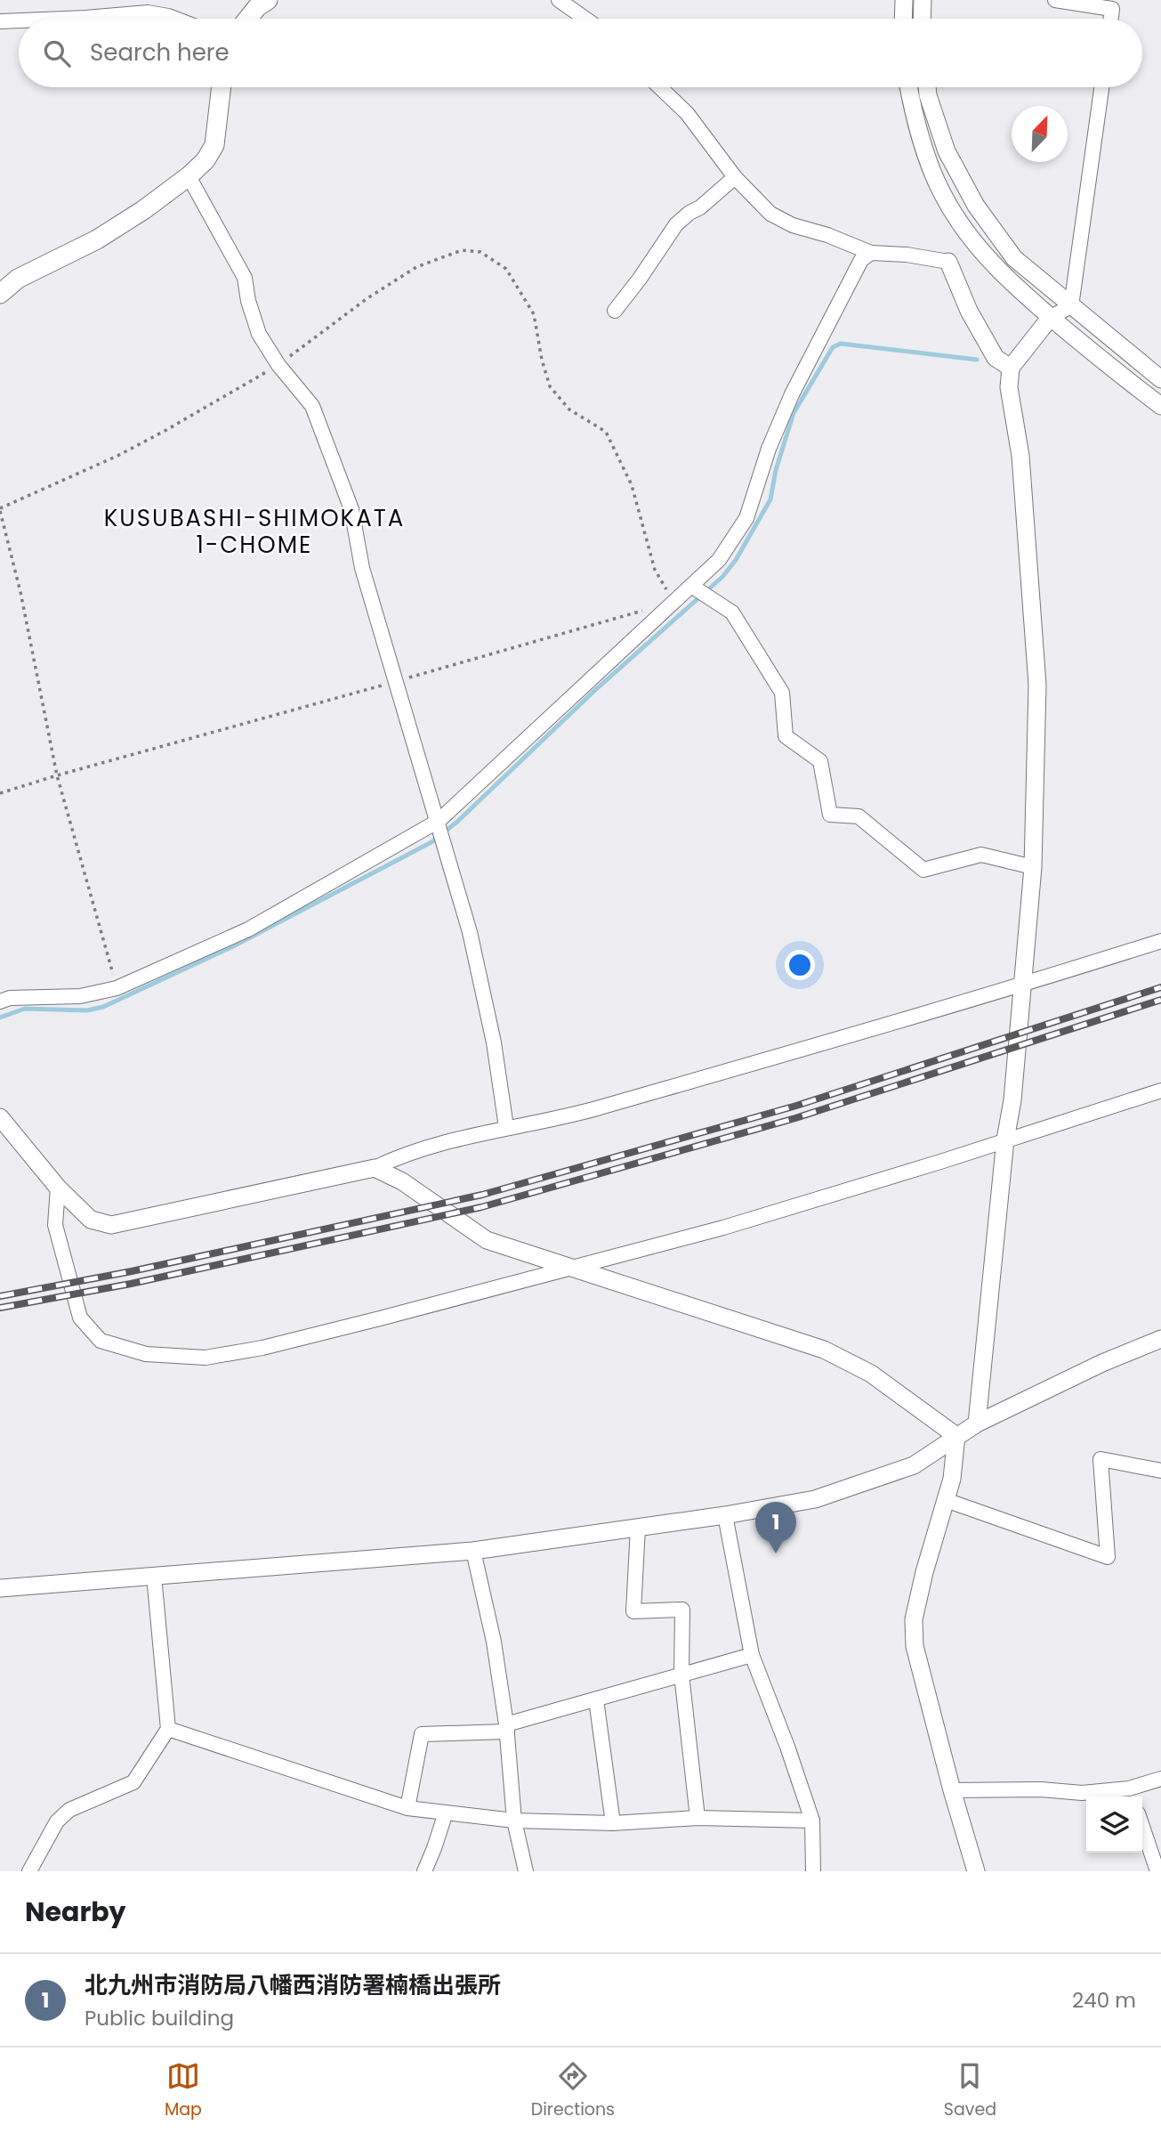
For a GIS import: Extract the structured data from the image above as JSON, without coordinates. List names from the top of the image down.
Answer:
{
  "districts": ["KUSUBASHI-SHIMOKATA 1-CHOME"],
  "north": "top right",
  "page": {
    "search": "Search here",
    "pins": "1",
    "heading": "Nearby",
    "list": [
      {
        "mark": "1",
        "name": "北九州市消防局八幡西消防署楠橋出張所",
        "note": "Public building",
        "value": "240 m"
      }
    ],
    "nav": ["Map", "Directions", "Saved"]
  }
}
